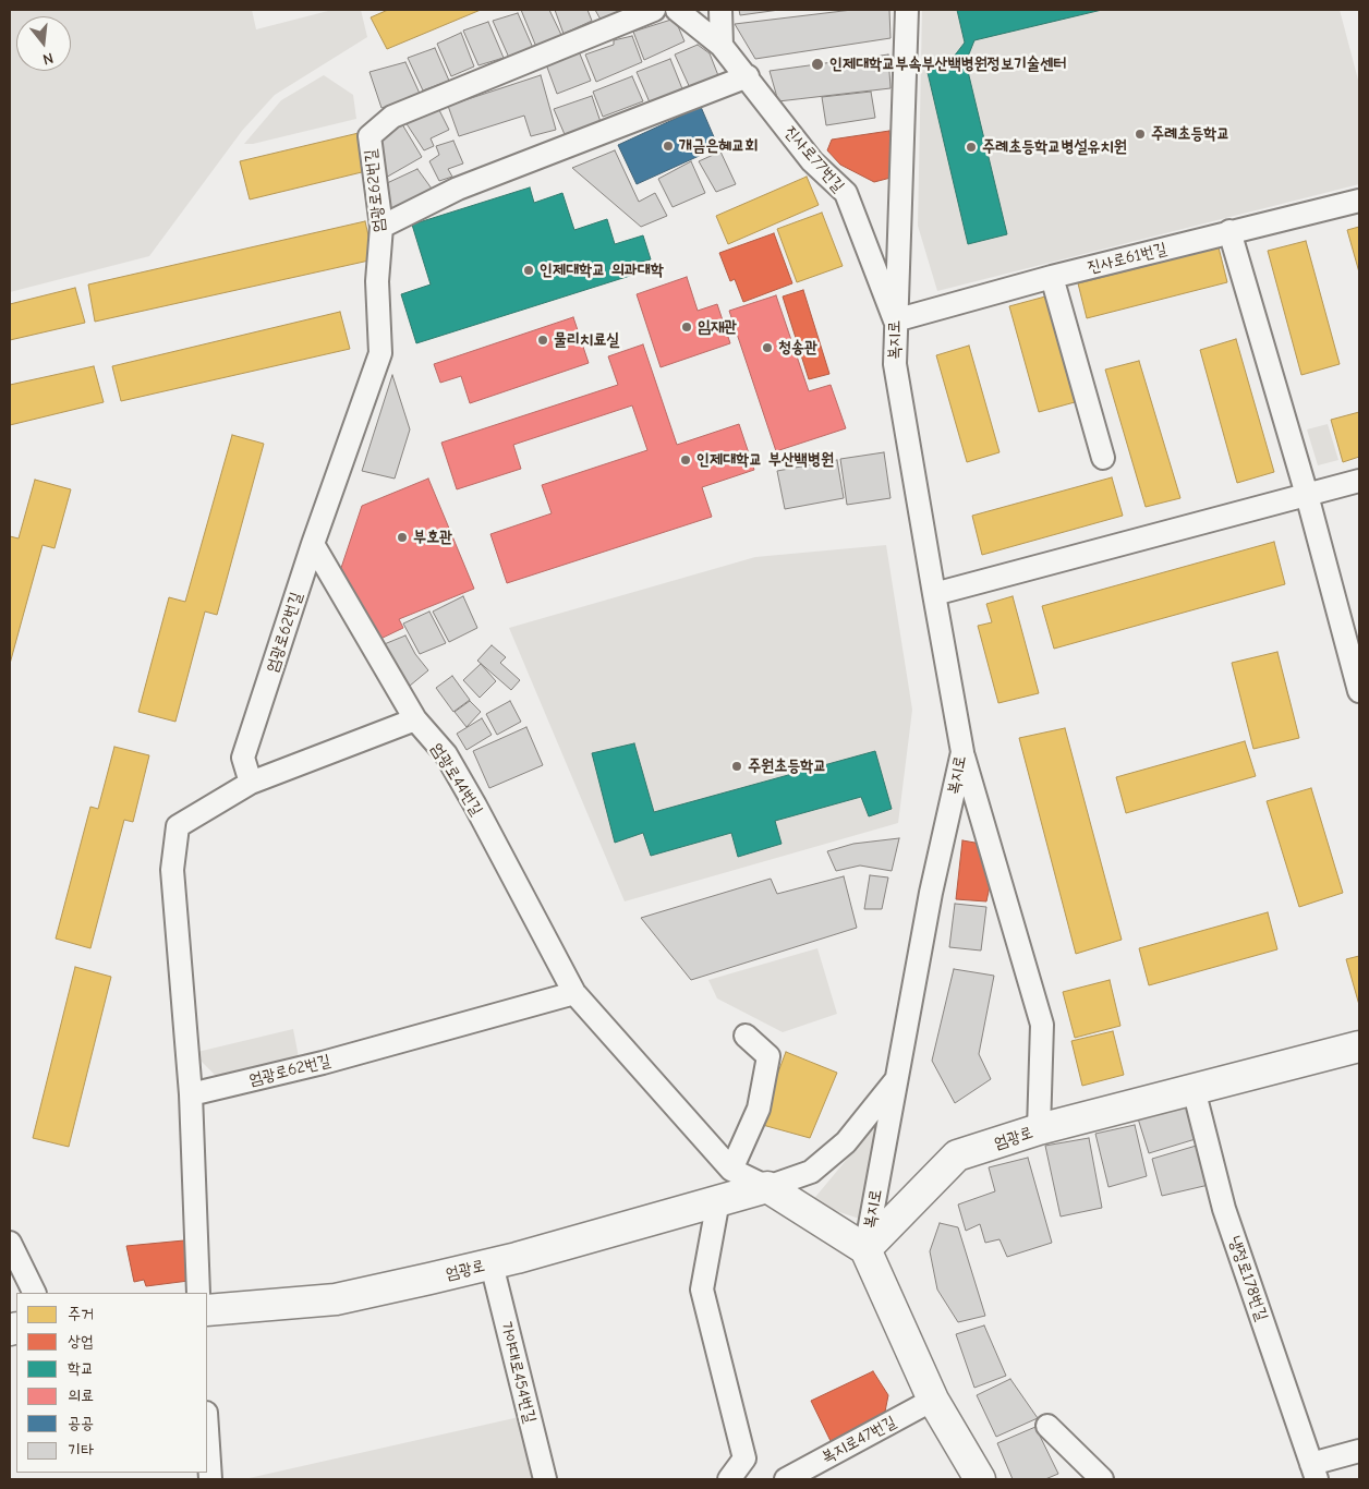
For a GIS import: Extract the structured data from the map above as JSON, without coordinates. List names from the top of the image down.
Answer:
{
  "streets": {
    "main road": ["복지로", "엄광로"],
    "street": [
      "진사로77번길",
      "엄광로62번길",
      "진사로61번길",
      "엄광로44번길",
      "냉정로178번길",
      "가야대로454번길",
      "복지로47번길"
    ]
  },
  "crossings": [
    ["진사로77번길", "진사로61번길"],
    ["진사로77번길", "복지로"],
    ["엄광로62번길", "엄광로44번길"],
    ["진사로61번길", "복지로"],
    ["복지로", "엄광로"],
    ["복지로", "복지로47번길"],
    ["엄광로44번길", "엄광로"],
    ["엄광로", "냉정로178번길"],
    ["엄광로", "가야대로454번길"]
  ],
  "places": [
    "인제대학교부속부산백병원정보기술센터",
    "주례초등학교",
    "개금은혜교회",
    "주례초등학교병설유치원",
    "인제대학교 의과대학",
    "임재관",
    "물리치료실",
    "청송관",
    "인제대학교 부산백병원",
    "부호관",
    "주원초등학교"
  ],
  "legend": [
    "주거",
    "상업",
    "학교",
    "의료",
    "공공",
    "기타"
  ],
  "north": "bottom"
}
